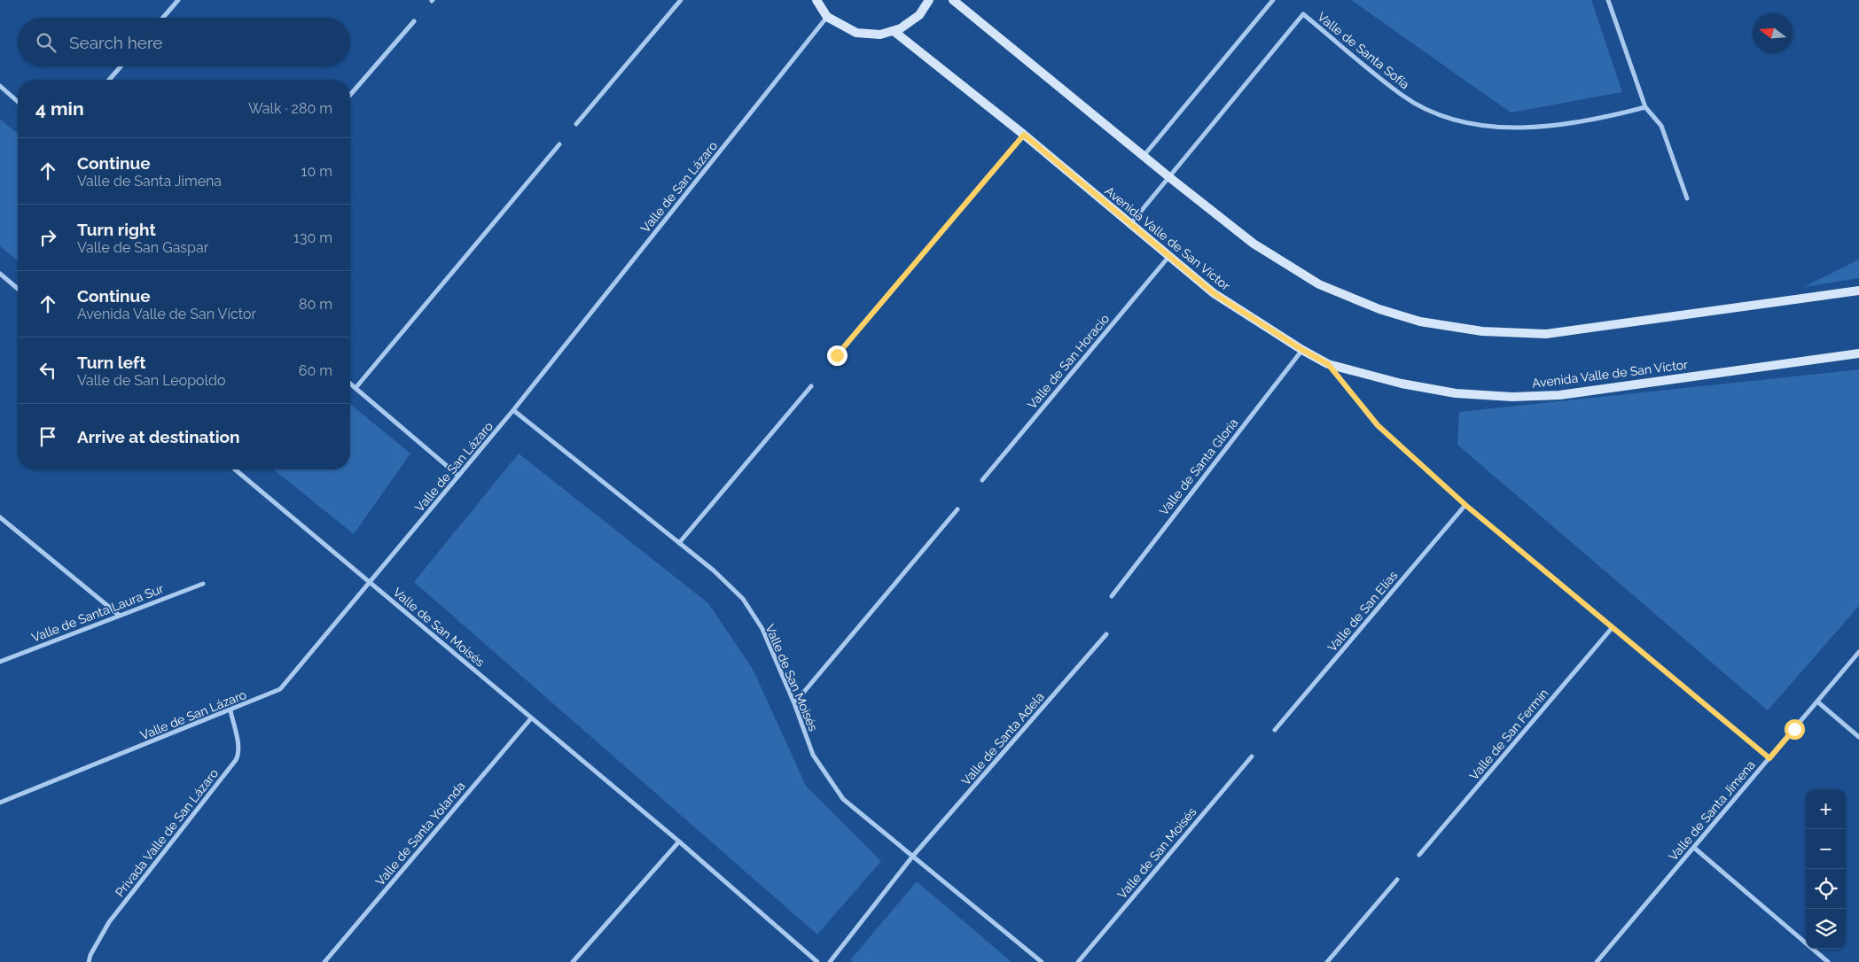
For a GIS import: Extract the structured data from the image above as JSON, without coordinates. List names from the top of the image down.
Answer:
{
  "streets": {
    "street": [
      "Valle de Santa Sofía",
      "Valle de San Lázaro",
      "Avenida Valle de San Víctor",
      "Valle de San Horacio",
      "Valle de Santa Gloria",
      "Valle de San Elías",
      "Valle de Santa Laura Sur",
      "Valle de San Moisés",
      "Valle de San Fermín",
      "Valle de Santa Adela",
      "Valle de Santa Jimena",
      "Privada Valle de San Lázaro",
      "Valle de Santa Yolanda"
    ]
  },
  "crossings": [
    ["Valle de San Lázaro", "Valle de San Moisés"],
    ["Valle de San Lázaro", "Privada Valle de San Lázaro"],
    ["Avenida Valle de San Víctor", "Valle de San Horacio"],
    ["Avenida Valle de San Víctor", "Valle de Santa Gloria"],
    ["Valle de San Moisés", "Valle de Santa Adela"],
    ["Valle de San Moisés", "Valle de Santa Yolanda"]
  ],
  "north": "left",
  "page": {
    "search": "Search here",
    "heading": ["4 min", "Walk · 280 m"],
    "list": [
      ["Continue", "Valle de Santa Jimena", "10 m"],
      ["Turn right", "Valle de San Gaspar", "130 m"],
      ["Continue", "Avenida Valle de San Víctor", "80 m"],
      ["Turn left", "Valle de San Leopoldo", "60 m"],
      "Arrive at destination"
    ],
    "map_buttons": ["+", "−"]
  }
}
